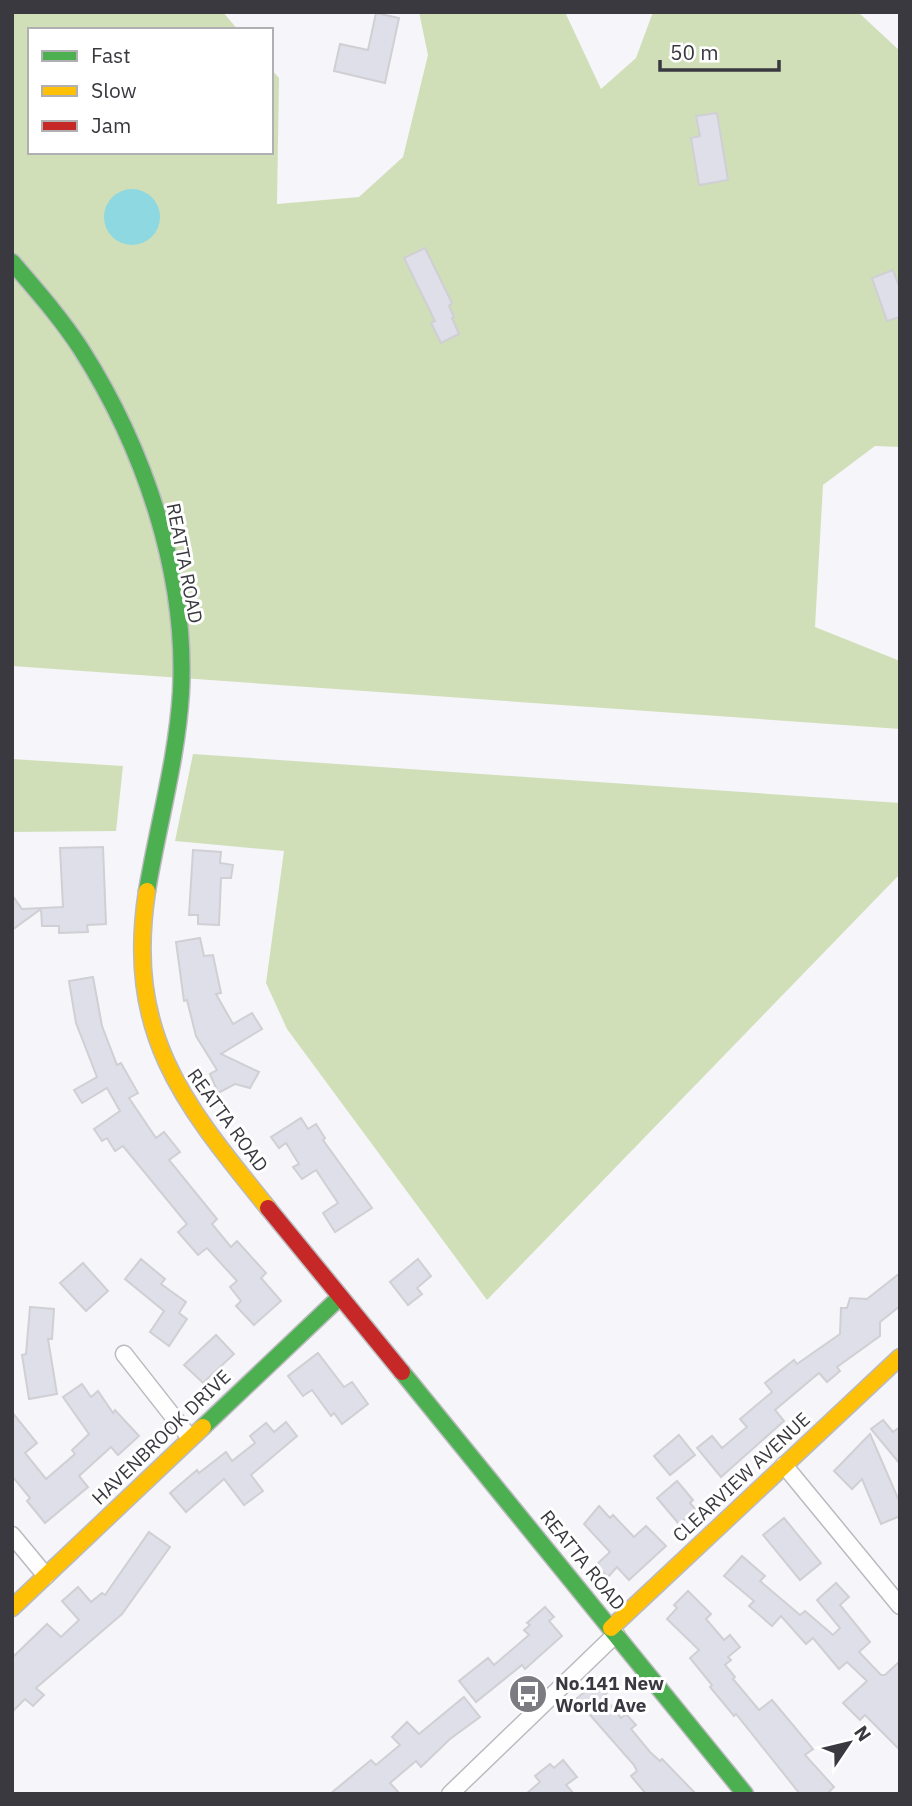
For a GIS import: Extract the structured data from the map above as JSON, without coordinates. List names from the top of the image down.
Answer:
{
  "streets": {
    "street": ["REATTA ROAD", "HAVENBROOK DRIVE", "CLEARVIEW AVENUE"]
  },
  "crossings": [
    ["REATTA ROAD", "HAVENBROOK DRIVE"],
    ["REATTA ROAD", "CLEARVIEW AVENUE"]
  ],
  "places": {
    "bus stop": ["No.141 New World Ave"]
  },
  "legend": ["Fast", "Slow", "Jam"],
  "scale_bar": "50 m",
  "north": "top right"
}
